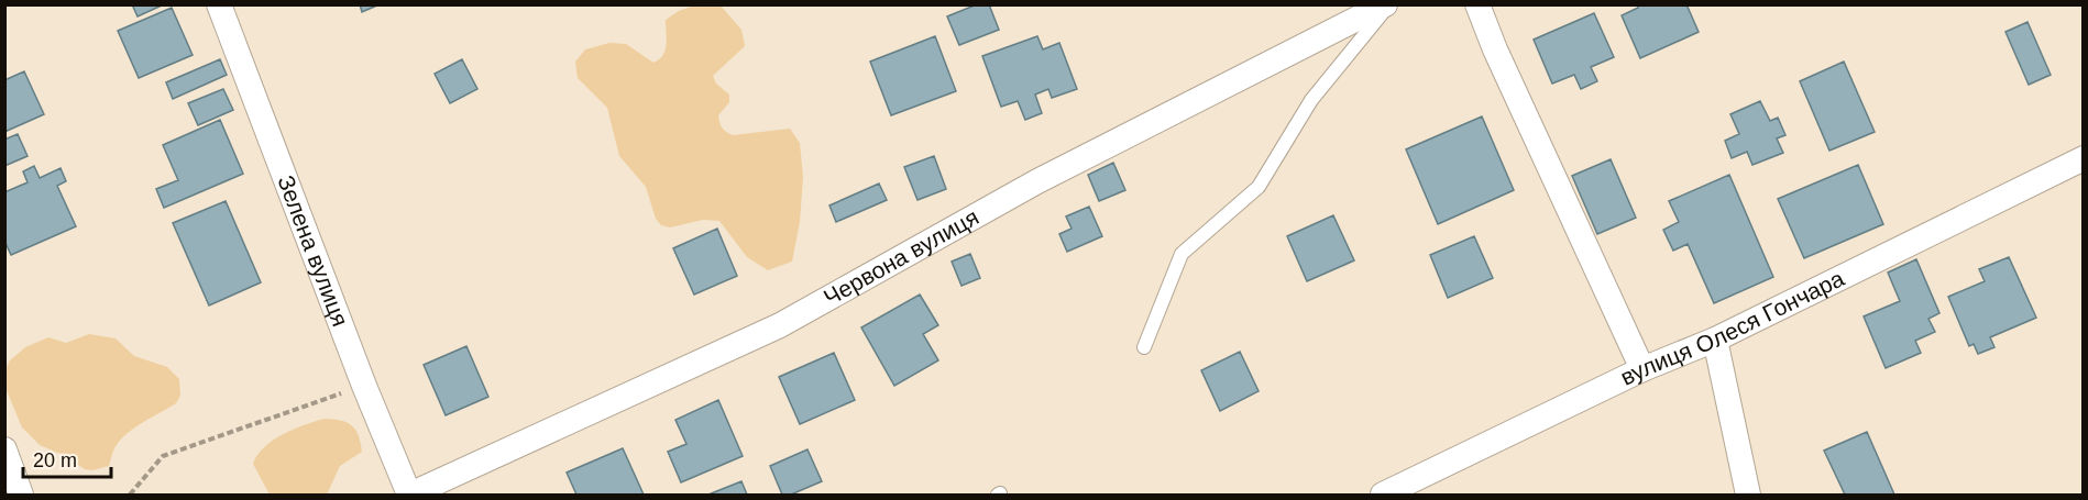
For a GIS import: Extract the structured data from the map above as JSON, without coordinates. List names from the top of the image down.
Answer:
{
  "streets": {
    "street": ["Зелена вулиця", "Червона вулиця", "вулиця Олеся Гончара"]
  },
  "crossings": [
    ["Зелена вулиця", "Червона вулиця"]
  ],
  "scale_bar": "20 m"
}
